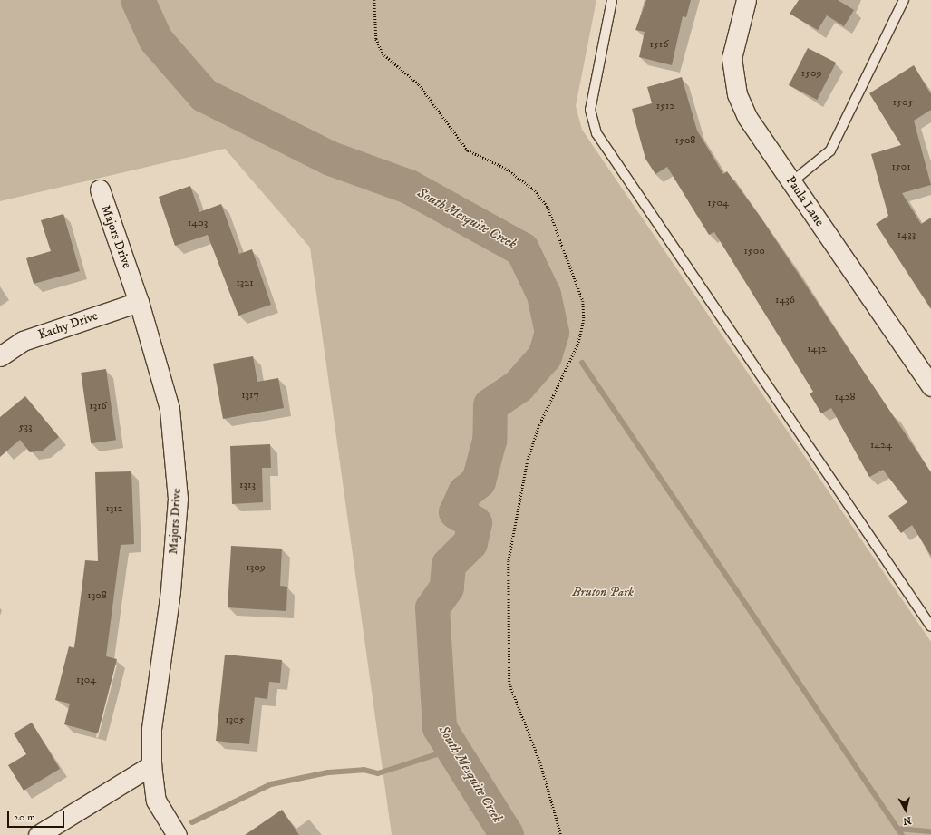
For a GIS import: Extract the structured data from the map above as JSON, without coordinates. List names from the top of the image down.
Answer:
{
  "streets": {
    "street": ["Paula Lane", "Majors Drive", "Kathy Drive"]
  },
  "crossings": [
    ["Majors Drive", "Kathy Drive"]
  ],
  "water": ["South Mesquite Creek"],
  "parks": ["Bruton Park"],
  "house_numbers": [
    "1516",
    "1509",
    "1505",
    "1512",
    "1508",
    "1501",
    "1504",
    "1403",
    "1433",
    "1500",
    "1321",
    "1436",
    "1432",
    "1317",
    "1428",
    "1316",
    "533",
    "1424",
    "1313",
    "1312",
    "1309",
    "1308",
    "1304",
    "1305"
  ],
  "scale_bar": "20 m",
  "north": "bottom"
}
